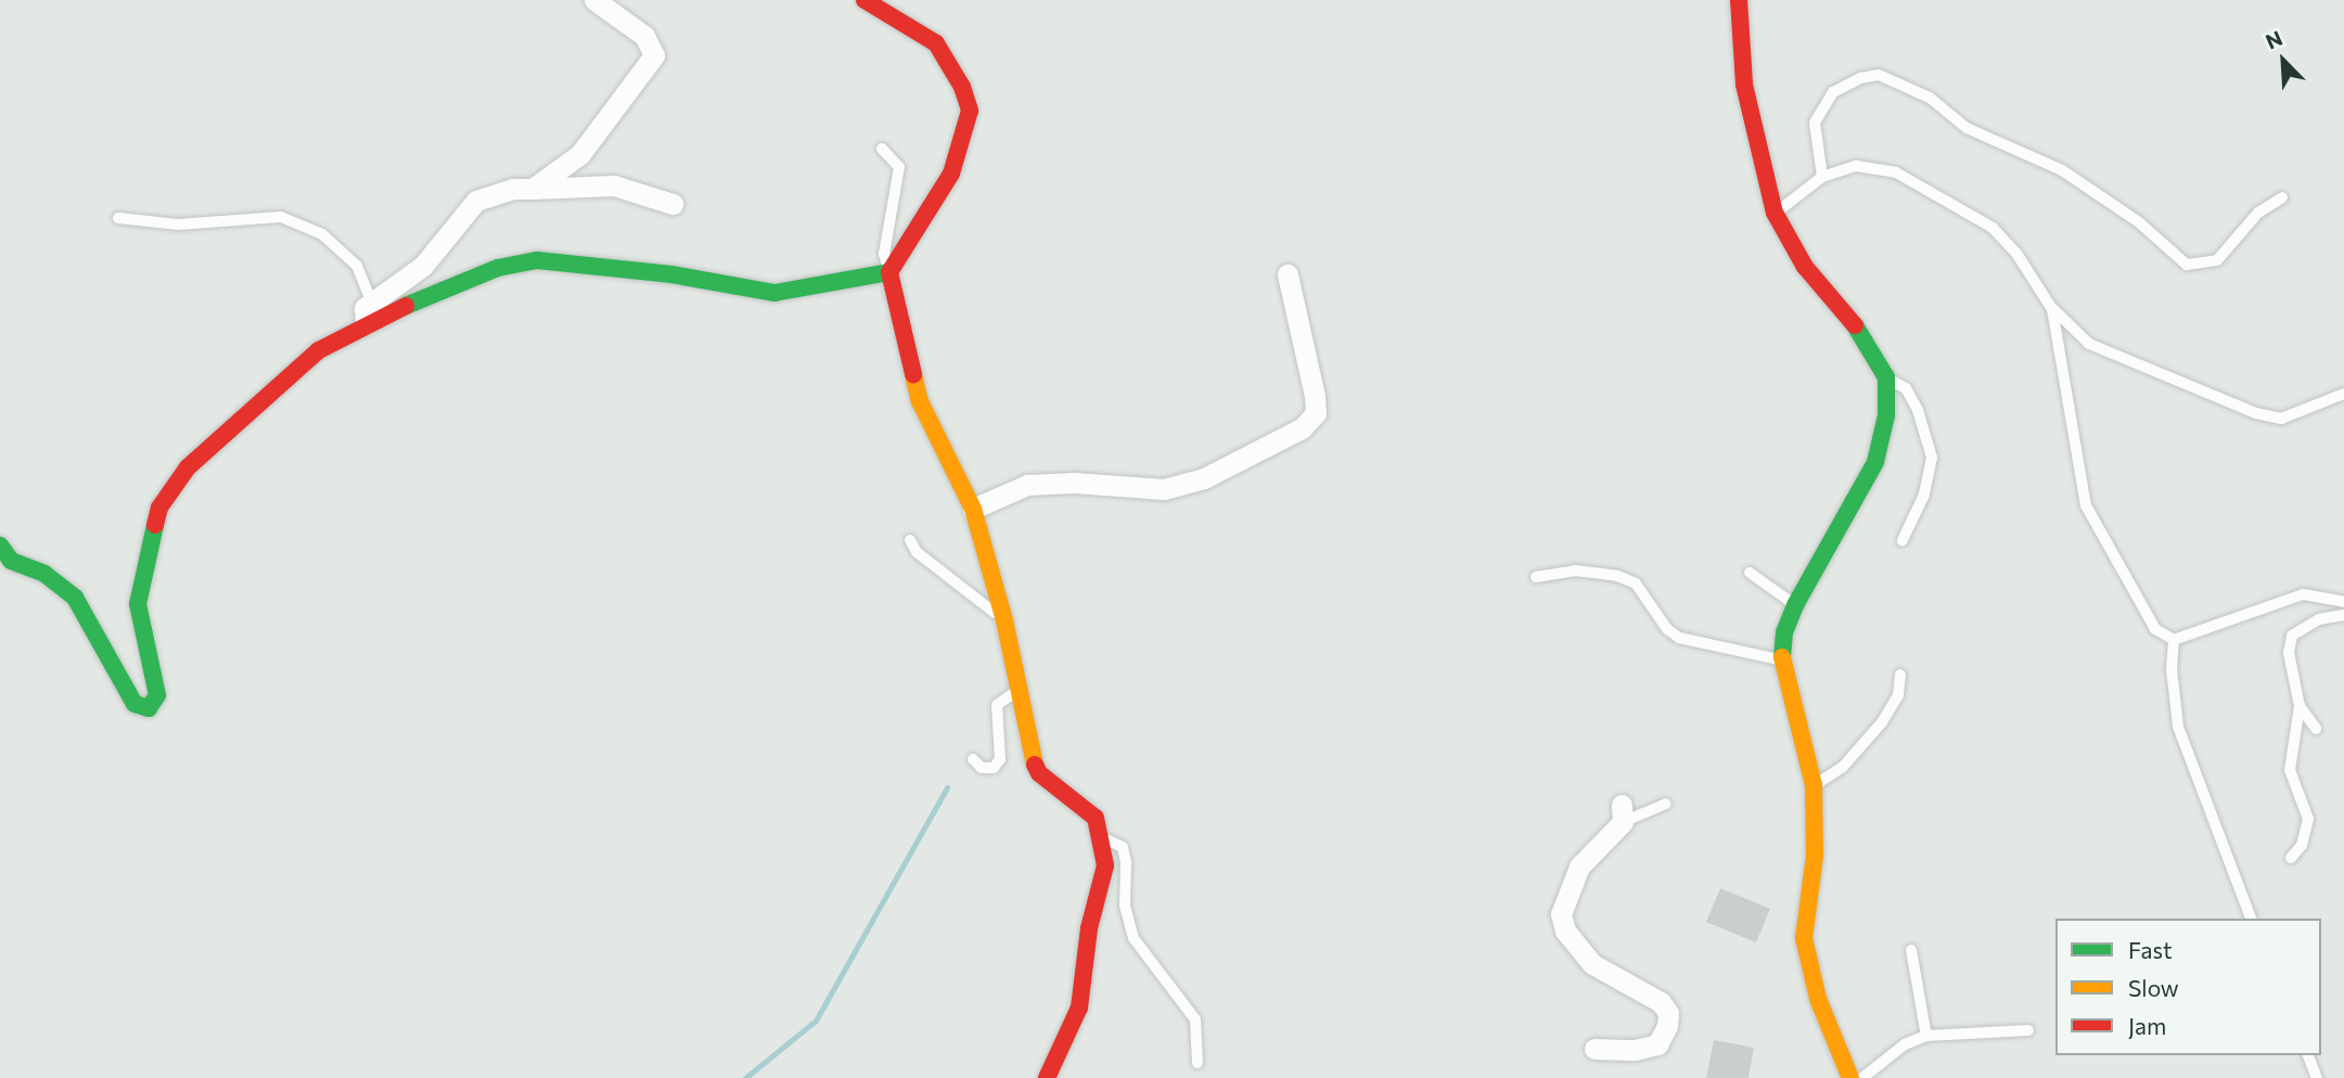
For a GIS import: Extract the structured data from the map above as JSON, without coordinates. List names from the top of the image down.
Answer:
{
  "legend": ["Fast", "Slow", "Jam"],
  "north": "top left"
}
